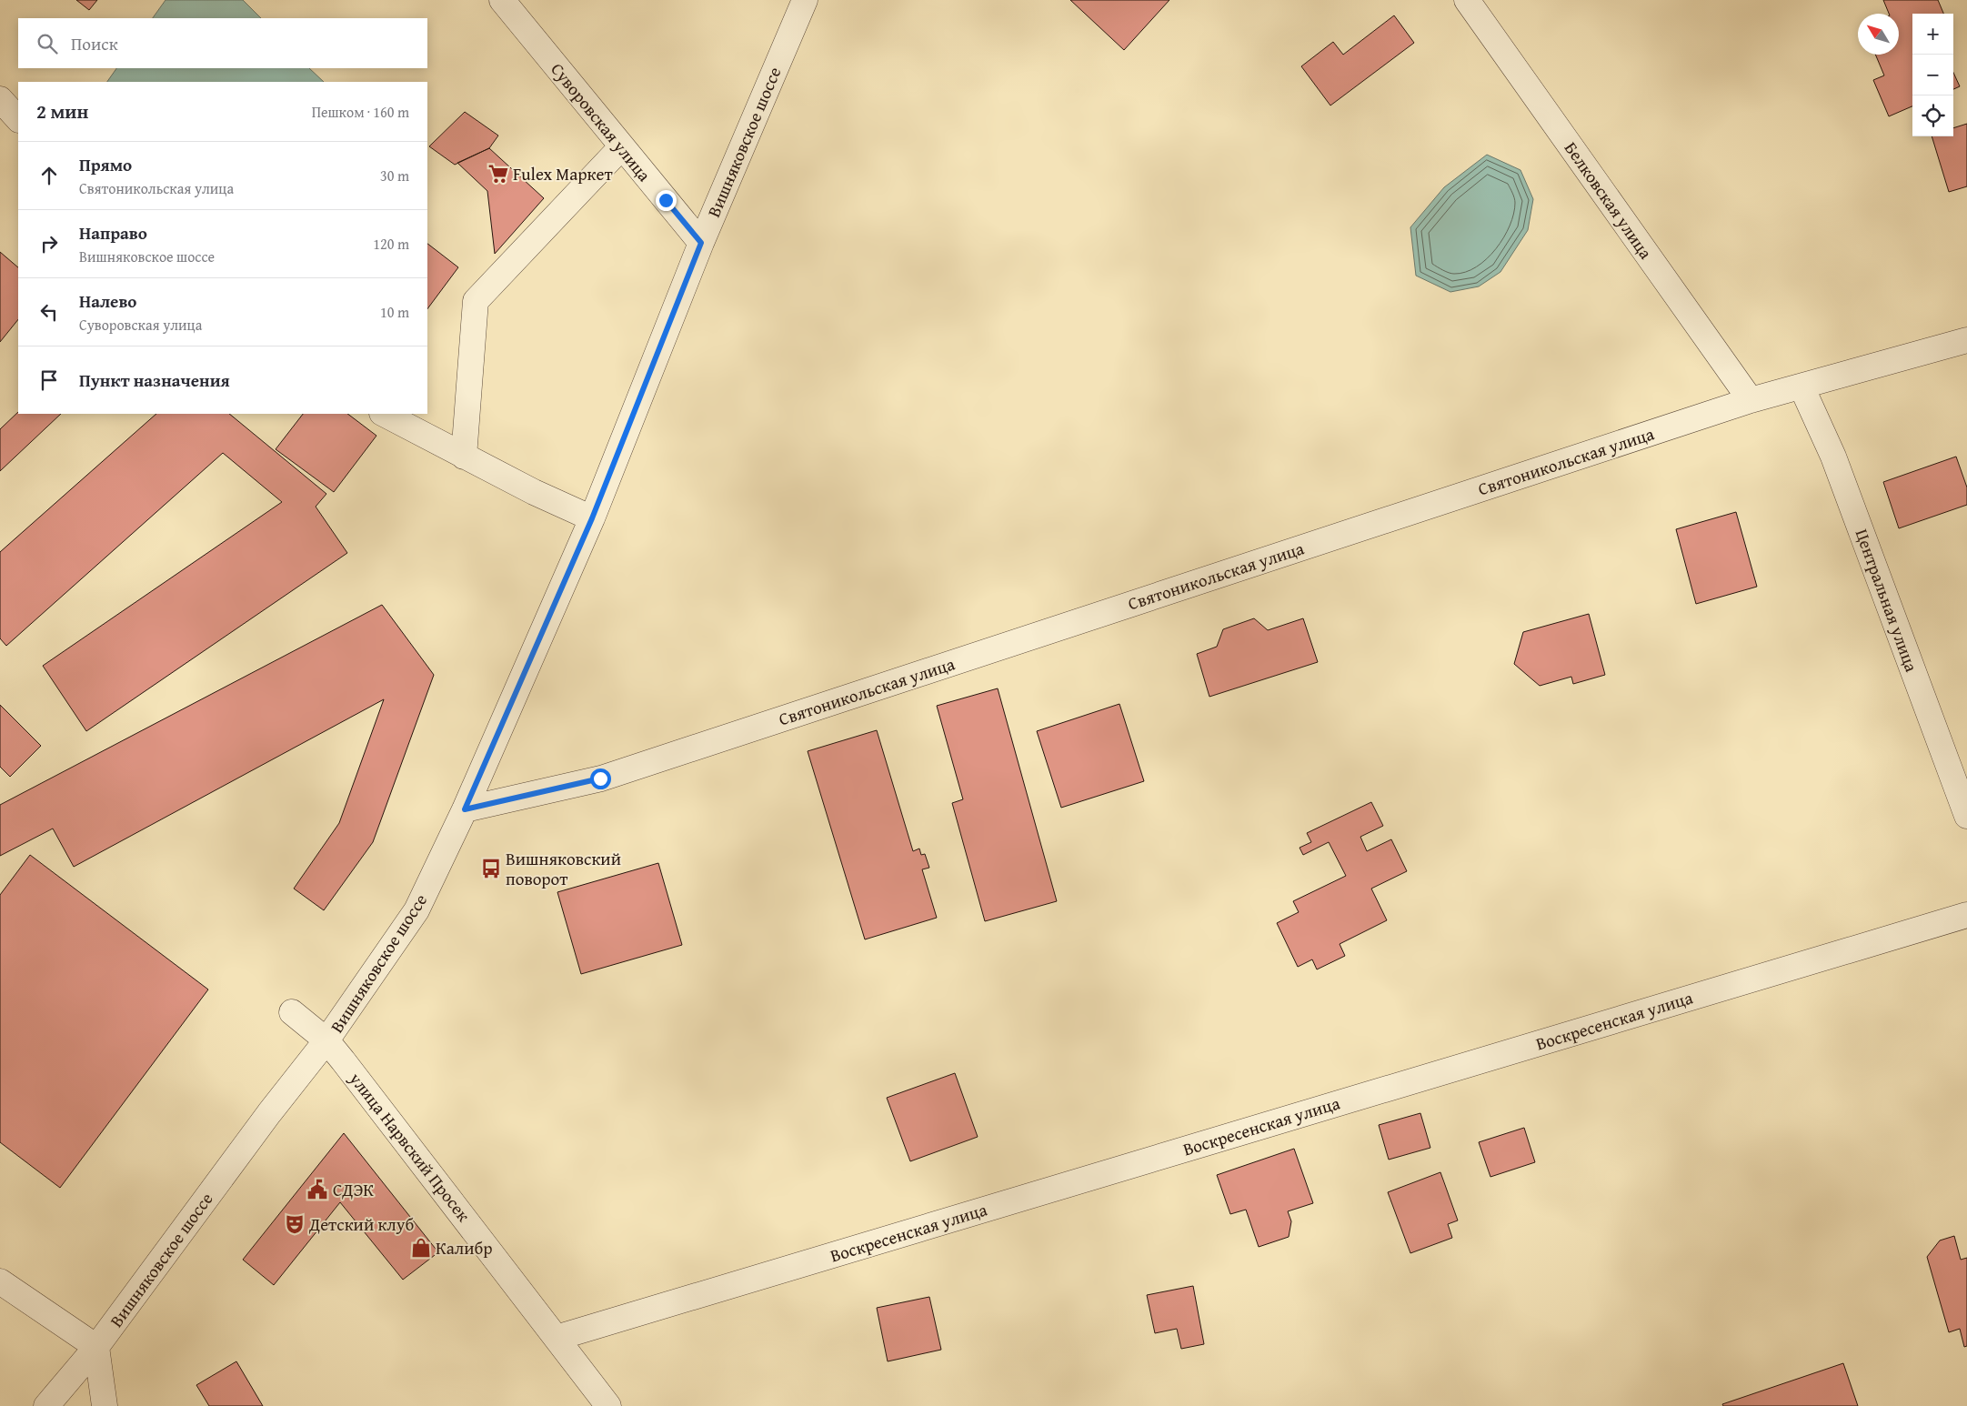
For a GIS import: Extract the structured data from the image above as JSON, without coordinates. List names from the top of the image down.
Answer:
{
  "streets": {
    "street": [
      "Суворовская улица",
      "Вишняковское шоссе",
      "Белковская улица",
      "Святоникольская улица",
      "Центральная улица",
      "Воскресенская улица",
      "улица Нарвский Просек"
    ]
  },
  "crossings": [
    ["Суворовская улица", "Вишняковское шоссе"],
    ["Вишняковское шоссе", "Святоникольская улица"],
    ["Вишняковское шоссе", "улица Нарвский Просек"],
    ["Белковская улица", "Святоникольская улица"],
    ["Святоникольская улица", "Центральная улица"],
    ["Воскресенская улица", "улица Нарвский Просек"]
  ],
  "places": {
    "supermarket": ["Fulex Маркет"],
    "bus stop": ["Вишняковский поворот"],
    "public building": ["СДЭК"],
    "theatre": ["Детский клуб"],
    "shop": ["Калибр"]
  },
  "north": "top left",
  "page": {
    "map_buttons": ["+", "−"],
    "search": "Поиск",
    "heading": ["2 мин", "Пешком · 160 m"],
    "list": [
      ["Прямо", "Святоникольская улица", "30 m"],
      ["Направо", "Вишняковское шоссе", "120 m"],
      ["Налево", "Суворовская улица", "10 m"],
      "Пункт назначения"
    ]
  }
}
